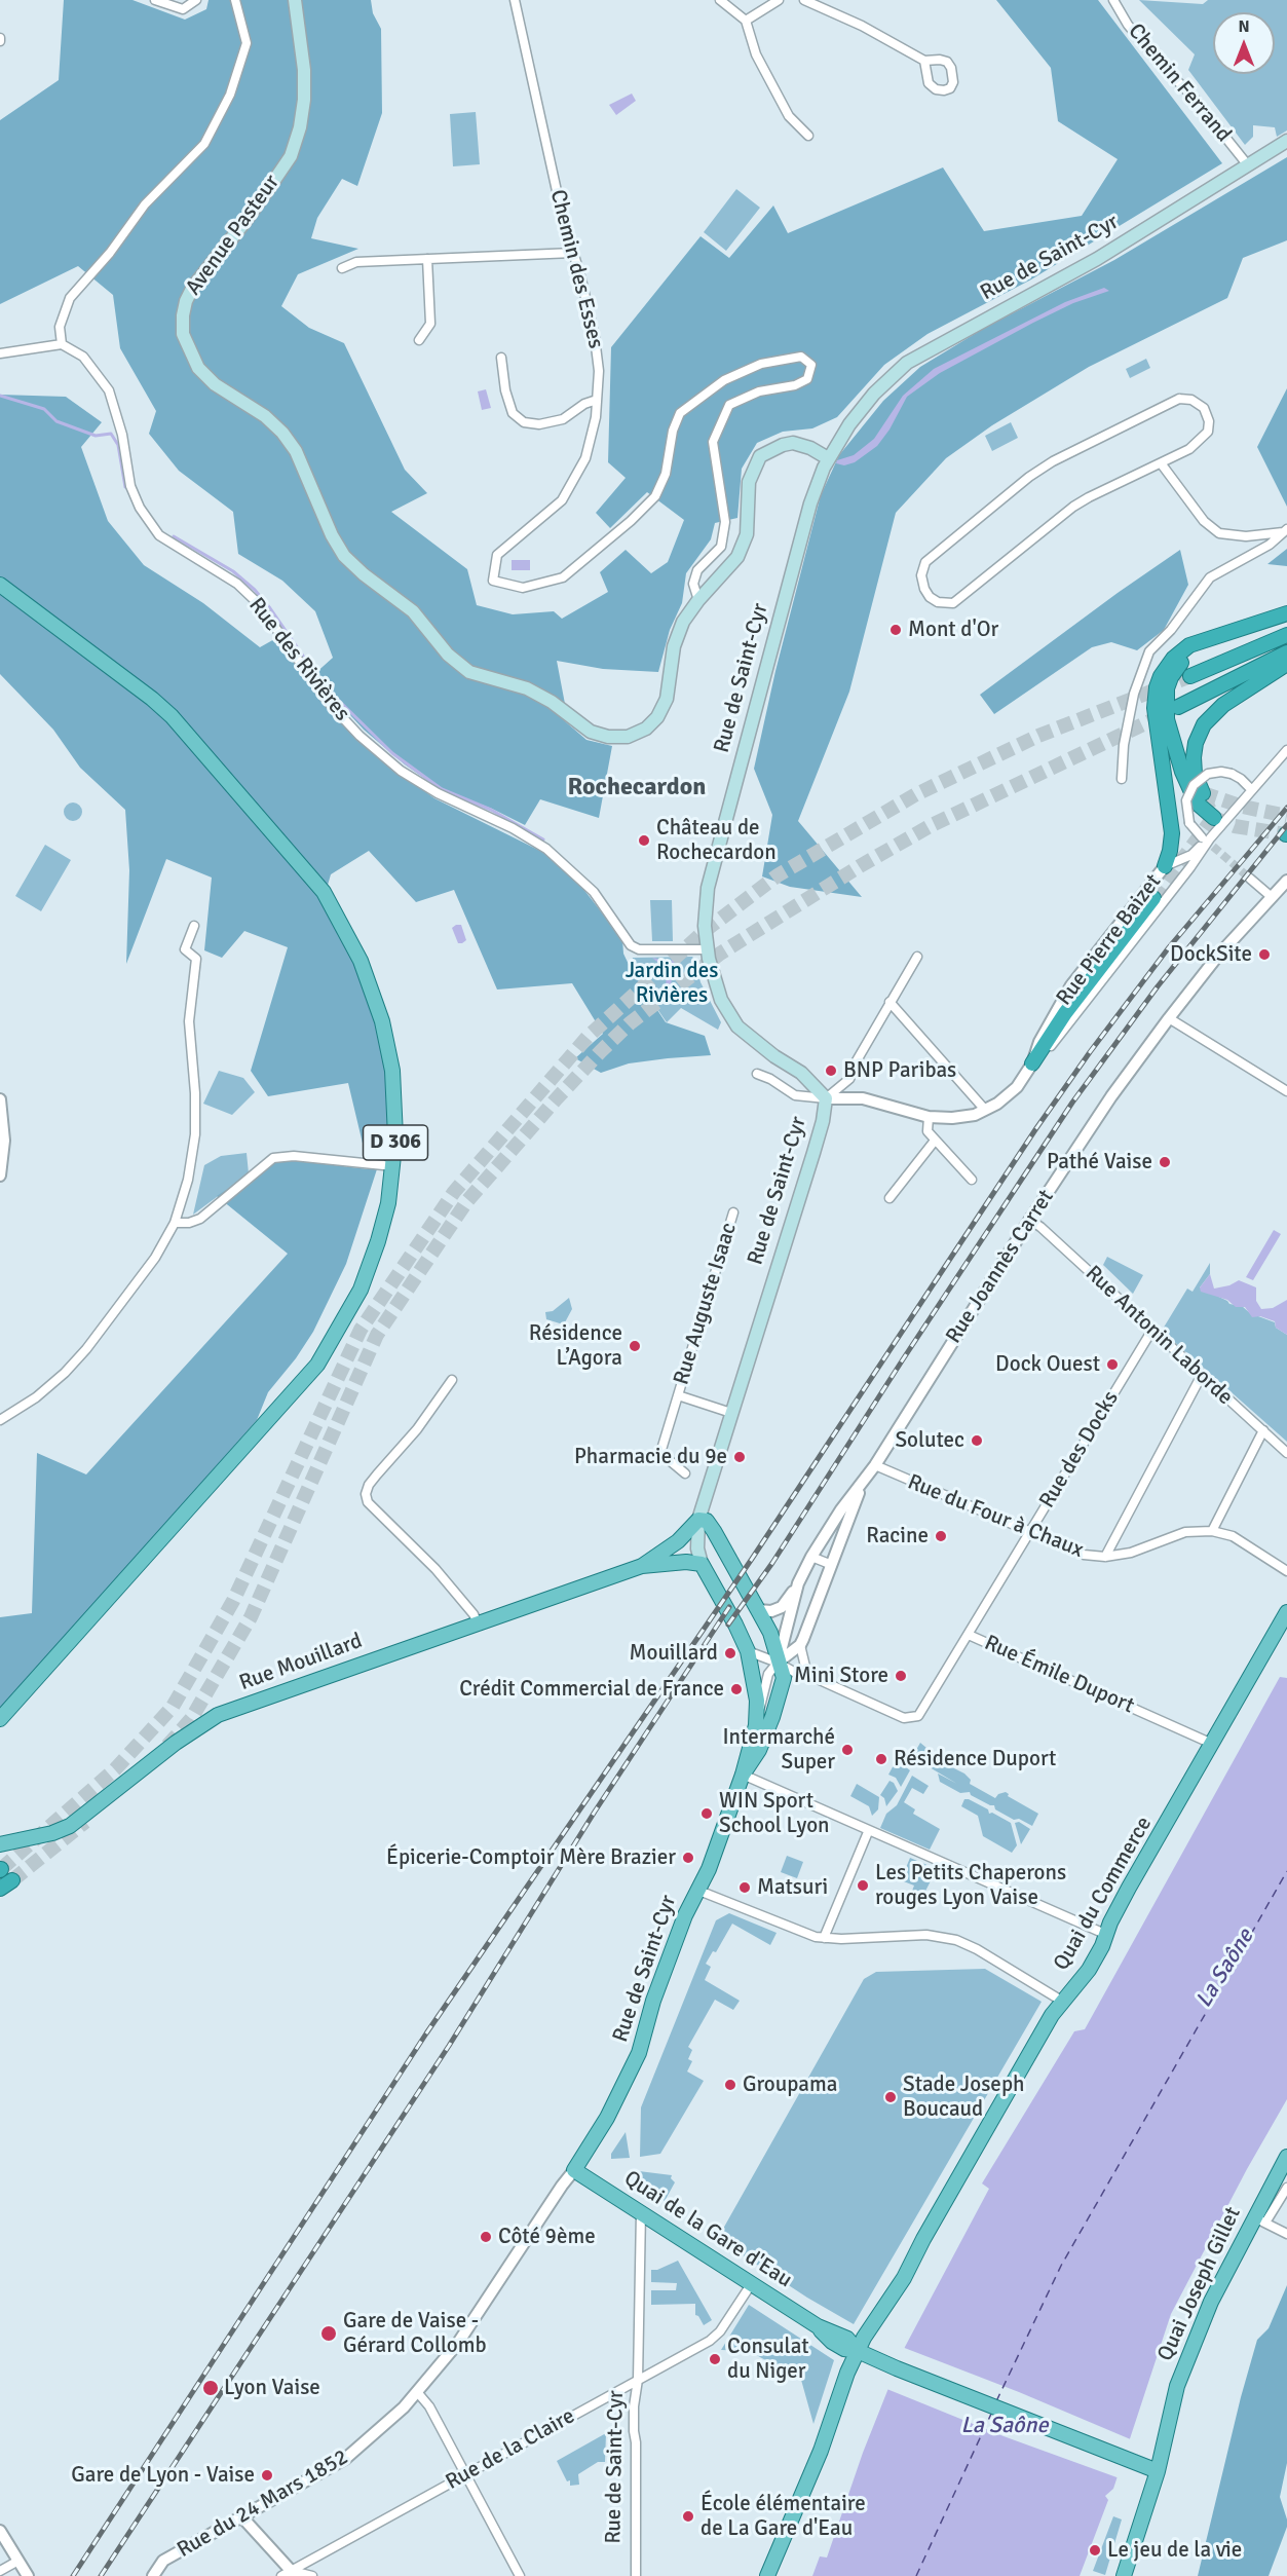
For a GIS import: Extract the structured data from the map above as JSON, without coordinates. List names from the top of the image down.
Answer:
{
  "streets": {
    "main road": [
      "Avenue Pasteur",
      "Rue de Saint-Cyr",
      "D 306",
      "Rue Mouillard",
      "Quai du Commerce",
      "Quai de la Gare d'Eau",
      "Quai Joseph Gillet"
    ],
    "street": [
      "Chemin Ferrand",
      "Chemin des Esses",
      "Rue des Rivières",
      "Rue Pierre Baizet",
      "Rue Joannès Carret",
      "Rue Auguste Isaac",
      "Rue Antonin Laborde",
      "Rue des Docks",
      "Rue du Four à Chaux",
      "Rue Émile Duport",
      "Rue de la Claire",
      "Rue du 24 Mars 1852"
    ]
  },
  "crossings": [
    ["Chemin Ferrand", "Rue de Saint-Cyr"],
    ["Avenue Pasteur", "Rue de Saint-Cyr"],
    ["Avenue Pasteur", "Chemin des Esses"],
    ["Rue de Saint-Cyr", "Rue des Rivières"],
    ["Rue de Saint-Cyr", "Rue Pierre Baizet"],
    ["Rue de Saint-Cyr", "Rue Joannès Carret"],
    ["Rue de Saint-Cyr", "Rue Auguste Isaac"],
    ["Rue de Saint-Cyr", "Rue Mouillard"],
    ["Rue de Saint-Cyr", "Rue Émile Duport"],
    ["Rue de Saint-Cyr", "Quai de la Gare d'Eau"],
    ["Rue de Saint-Cyr", "Rue de la Claire"],
    ["Rue de Saint-Cyr", "Rue du 24 Mars 1852"],
    ["Rue Joannès Carret", "Rue Antonin Laborde"],
    ["Rue Joannès Carret", "Rue du Four à Chaux"],
    ["Rue Joannès Carret", "Rue Émile Duport"],
    ["Rue Antonin Laborde", "Rue des Docks"],
    ["Rue des Docks", "Rue du Four à Chaux"],
    ["Rue des Docks", "Rue Émile Duport"],
    ["Rue Émile Duport", "Quai du Commerce"],
    ["Quai du Commerce", "Quai de la Gare d'Eau"],
    ["Quai de la Gare d'Eau", "Quai Joseph Gillet"],
    ["Quai de la Gare d'Eau", "Rue de la Claire"],
    ["Quai de la Gare d'Eau", "Rue du 24 Mars 1852"]
  ],
  "districts": ["Rochecardon"],
  "water": ["La Saône"],
  "parks": ["Jardin des Rivières"],
  "places": [
    "Mont d'Or",
    "Château de Rochecardon",
    "DockSite",
    "BNP Paribas",
    "Pathé Vaise",
    "Résidence L’Agora",
    "Dock Ouest",
    "Solutec",
    "Pharmacie du 9e",
    "Racine",
    "Mouillard",
    "Mini Store",
    "Crédit Commercial de France",
    "Intermarché Super",
    "Résidence Duport",
    "WIN Sport School Lyon",
    "Épicerie-Comptoir Mère Brazier",
    "Les Petits Chaperons rouges Lyon Vaise",
    "Matsuri",
    "Groupama",
    "Stade Joseph Boucaud",
    "Côté 9ème",
    "Gare de Vaise - Gérard Collomb",
    "Consulat du Niger",
    "Lyon Vaise",
    "Gare de Lyon - Vaise",
    "École élémentaire de La Gare d'Eau",
    "Le jeu de la vie"
  ],
  "north": "top"
}
